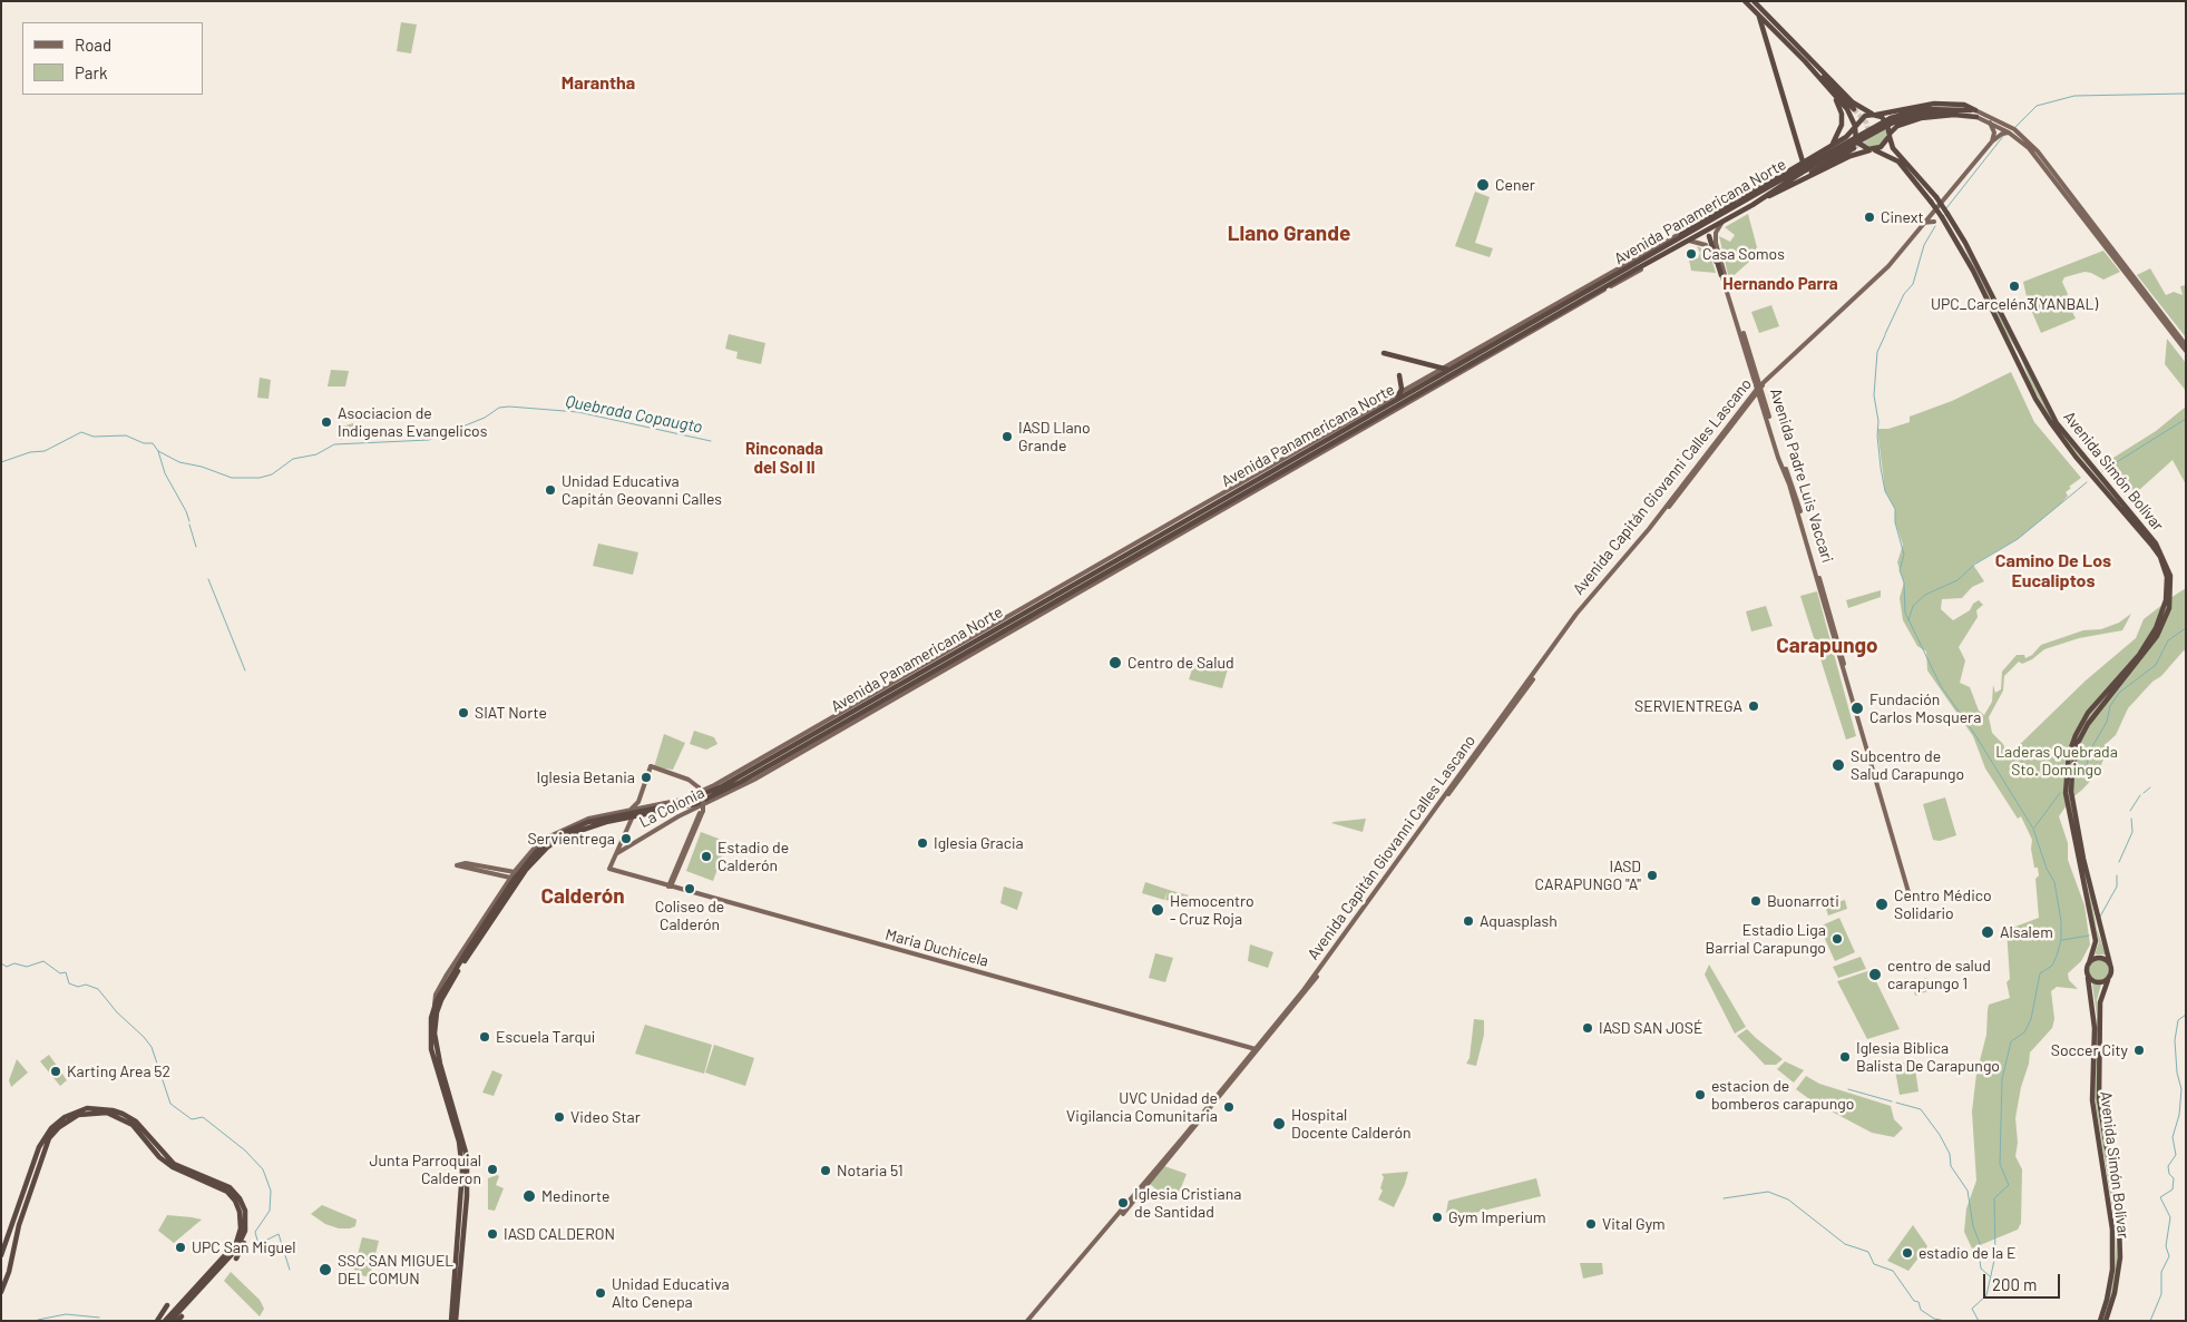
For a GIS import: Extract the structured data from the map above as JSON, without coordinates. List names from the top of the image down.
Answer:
{
  "streets": {
    "highway": ["Avenida Panamericana Norte", "Avenida Simón Bolívar"],
    "main road": [
      "Avenida Padre Luis Vaccari",
      "Avenida Capitán Giovanni Calles Lascano",
      "La Colonia",
      "Maria Duchicela"
    ]
  },
  "crossings": [
    ["Avenida Panamericana Norte", "Avenida Padre Luis Vaccari"],
    ["Avenida Panamericana Norte", "Avenida Capitán Giovanni Calles Lascano"],
    ["Avenida Panamericana Norte", "La Colonia"],
    ["Avenida Padre Luis Vaccari", "Avenida Capitán Giovanni Calles Lascano"],
    ["Avenida Capitán Giovanni Calles Lascano", "Maria Duchicela"],
    ["La Colonia", "Maria Duchicela"]
  ],
  "districts": [
    "Marantha",
    "Llano Grande",
    "Hernando Parra",
    "Rinconada del Sol II",
    "Camino De Los Eucaliptos",
    "Carapungo",
    "Calderón"
  ],
  "water": ["Quebrada Copaugto"],
  "parks": ["Laderas Quebrada Sto. Domingo"],
  "places": [
    "Cener",
    "Cinext",
    "Casa Somos",
    "UPC_Carcelén3(YANBAL)",
    "Asociacion de Indigenas Evangelicos",
    "IASD Llano Grande",
    "Unidad Educativa Capitán Geovanni Calles",
    "Centro de Salud",
    "SERVIENTREGA",
    "Fundación Carlos Mosquera",
    "SIAT Norte",
    "Subcentro de Salud Carapungo",
    "Iglesia Betania",
    "Servientrega",
    "Iglesia Gracia",
    "Estadio de Calderón",
    "IASD CARAPUNGO \"A\"",
    "Coliseo de Calderón",
    "Buonarroti",
    "Centro Médico Solidario",
    "Hemocentro - Cruz Roja",
    "Aquasplash",
    "Alsalem",
    "Estadio Liga Barrial Carapungo",
    "centro de salud carapungo 1",
    "IASD SAN JOSÉ",
    "Escuela Tarqui",
    "Soccer City",
    "Iglesia Biblica Balista De Carapungo",
    "Karting Area 52",
    "estacion de bomberos carapungo",
    "UVC Unidad de Vigilancia Comunitaria",
    "Video Star",
    "Hospital Docente Calderón",
    "Junta Parroquial Calderon",
    "Notaria 51",
    "Medinorte",
    "Iglesia Cristiana de Santidad",
    "Gym Imperium",
    "Vital Gym",
    "IASD CALDERON",
    "UPC San Miguel",
    "estadio de la E",
    "SSC SAN MIGUEL DEL COMUN",
    "Unidad Educativa Alto Cenepa"
  ],
  "legend": ["Road", "Park"],
  "scale_bar": "200 m"
}
